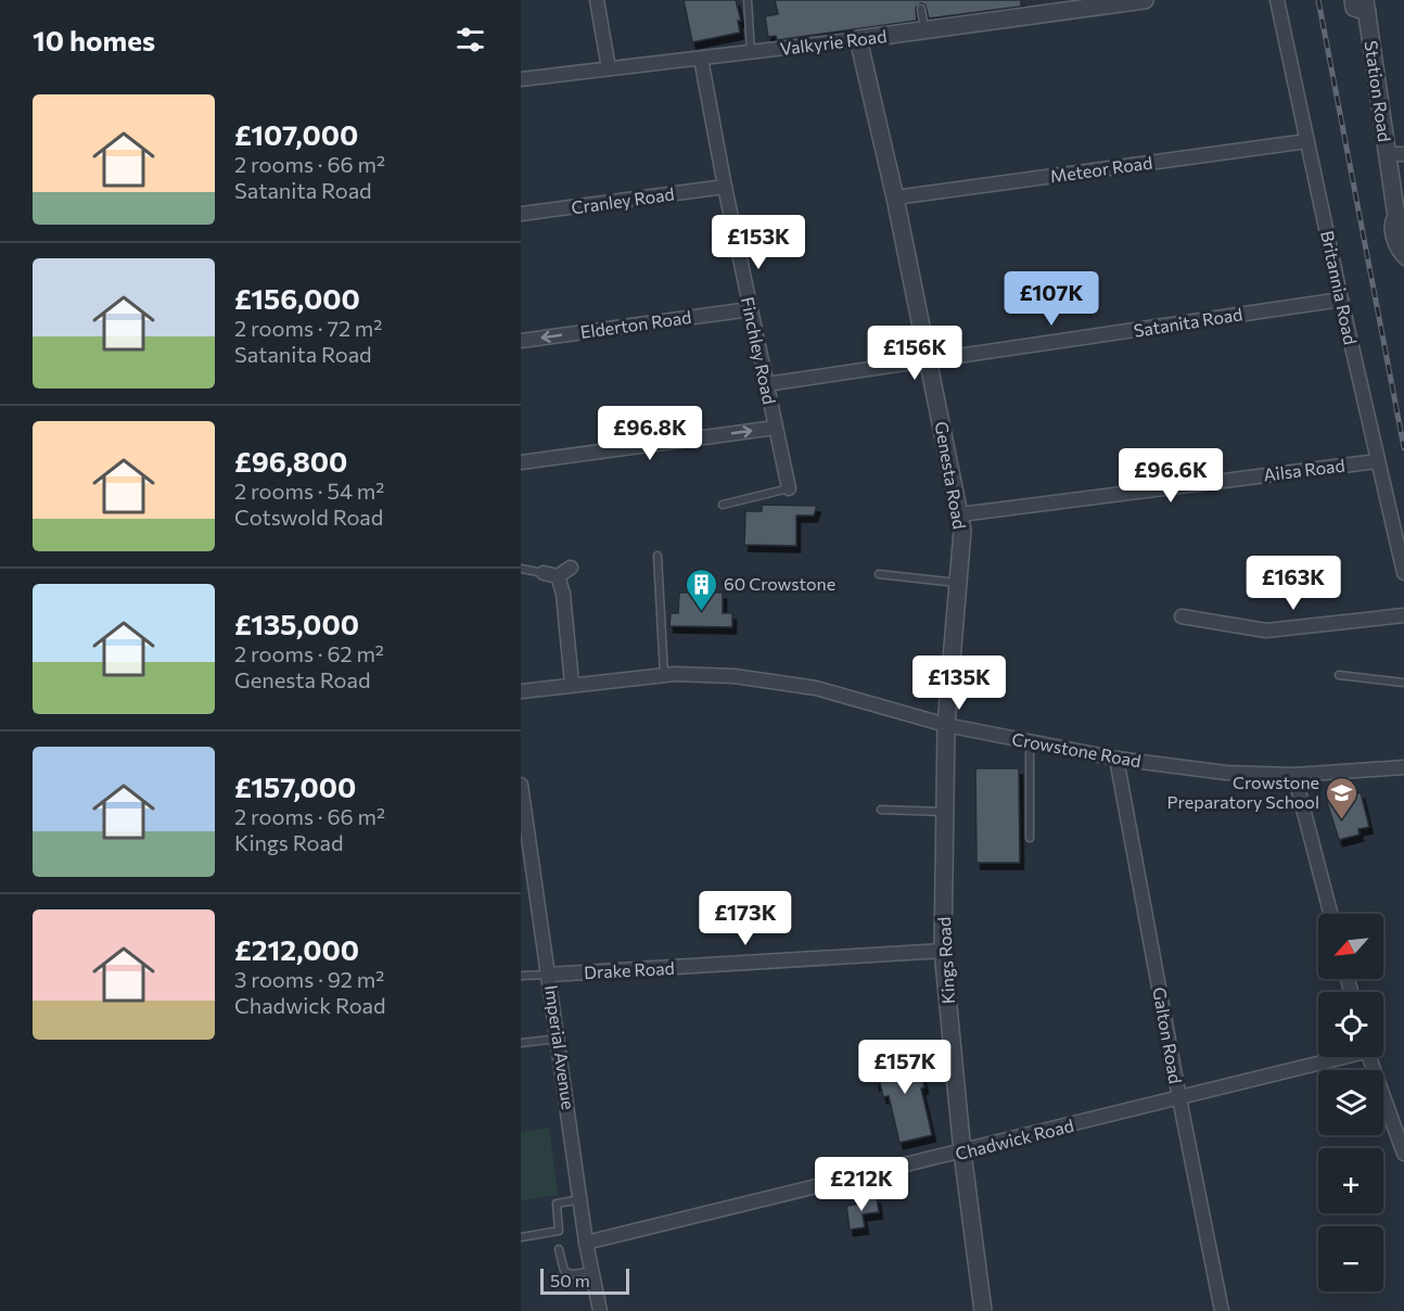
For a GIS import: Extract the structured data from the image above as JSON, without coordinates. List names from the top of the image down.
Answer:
{
  "streets": {
    "street": [
      "Valkyrie Road",
      "Station Road",
      "Meteor Road",
      "Cranley Road",
      "Britannia Road",
      "Satanita Road",
      "Elderton Road",
      "Finchley Road",
      "Ailsa Road",
      "Genesta Road",
      "Crowstone Road",
      "Kings Road",
      "Drake Road",
      "Galton Road",
      "Imperial Avenue",
      "Chadwick Road"
    ]
  },
  "crossings": [
    ["Valkyrie Road", "Finchley Road"],
    ["Valkyrie Road", "Genesta Road"],
    ["Meteor Road", "Britannia Road"],
    ["Meteor Road", "Genesta Road"],
    ["Cranley Road", "Finchley Road"],
    ["Britannia Road", "Satanita Road"],
    ["Britannia Road", "Ailsa Road"],
    ["Satanita Road", "Finchley Road"],
    ["Satanita Road", "Genesta Road"],
    ["Elderton Road", "Finchley Road"],
    ["Ailsa Road", "Genesta Road"],
    ["Genesta Road", "Crowstone Road"],
    ["Genesta Road", "Kings Road"],
    ["Crowstone Road", "Kings Road"],
    ["Crowstone Road", "Galton Road"],
    ["Kings Road", "Drake Road"],
    ["Kings Road", "Chadwick Road"],
    ["Drake Road", "Imperial Avenue"],
    ["Galton Road", "Chadwick Road"],
    ["Imperial Avenue", "Chadwick Road"]
  ],
  "one_way": ["Elderton Road"],
  "places": {
    "building": ["60 Crowstone"],
    "school or university": ["Crowstone Preparatory School"]
  },
  "scale_bar": "50 m",
  "north": "bottom left",
  "page": {
    "heading": "10 homes",
    "list": [
      {
        "name": "£107,000",
        "note": "2 rooms · 66 m² · Satanita Road"
      },
      {
        "name": "£156,000",
        "note": "2 rooms · 72 m² · Satanita Road"
      },
      {
        "name": "£96,800",
        "note": "2 rooms · 54 m² · Cotswold Road"
      },
      {
        "name": "£135,000",
        "note": "2 rooms · 62 m² · Genesta Road"
      },
      {
        "name": "£157,000",
        "note": "2 rooms · 66 m² · Kings Road"
      },
      {
        "name": "£212,000",
        "note": "3 rooms · 92 m² · Chadwick Road"
      }
    ],
    "price": [
      "£153K",
      "£107K",
      "£156K",
      "£96.8K",
      "£96.6K",
      "£163K",
      "£135K",
      "£173K",
      "£157K",
      "£212K"
    ],
    "map_buttons": ["+", "−"],
    "scale": "50 m"
  }
}
